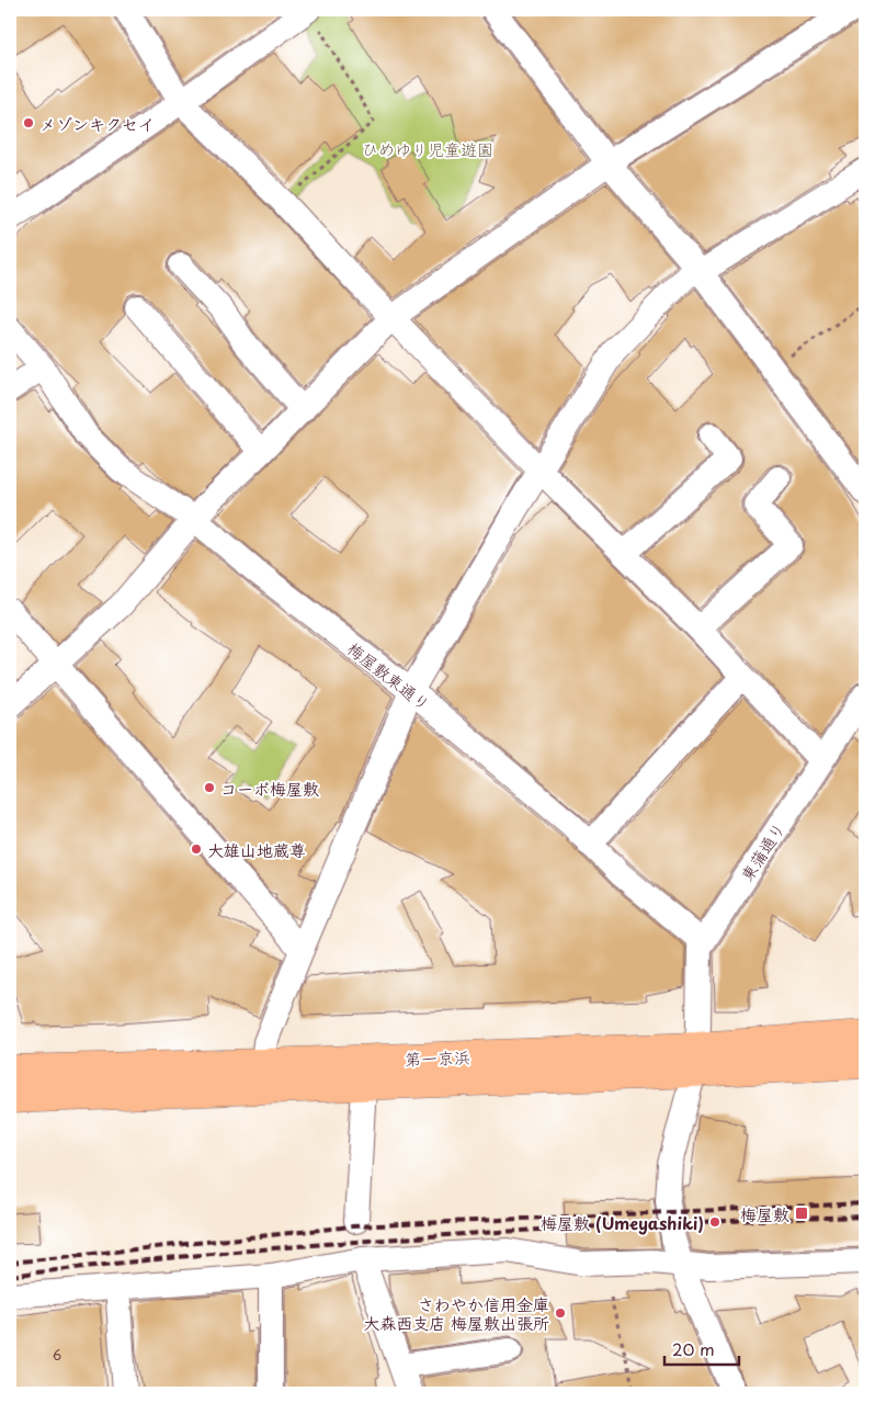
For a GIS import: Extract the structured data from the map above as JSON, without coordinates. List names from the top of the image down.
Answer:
{
  "streets": {
    "highway": ["第一京浜"],
    "street": ["梅屋敷東通り", "東蒲通り"]
  },
  "crossings": [
    ["梅屋敷東通り", "東蒲通り"]
  ],
  "parks": ["ひめゆり児童遊園"],
  "places": {
    "other": [
      "メゾンキクセイ",
      "コーポ梅屋敷",
      "大雄山地蔵尊",
      "梅屋敷 (Umeyashiki)",
      "さわやか信用金庫 大森西支店 梅屋敷出張所"
    ],
    "transit": ["梅屋敷"]
  },
  "house_numbers": ["6"],
  "scale_bar": "20 m"
}
